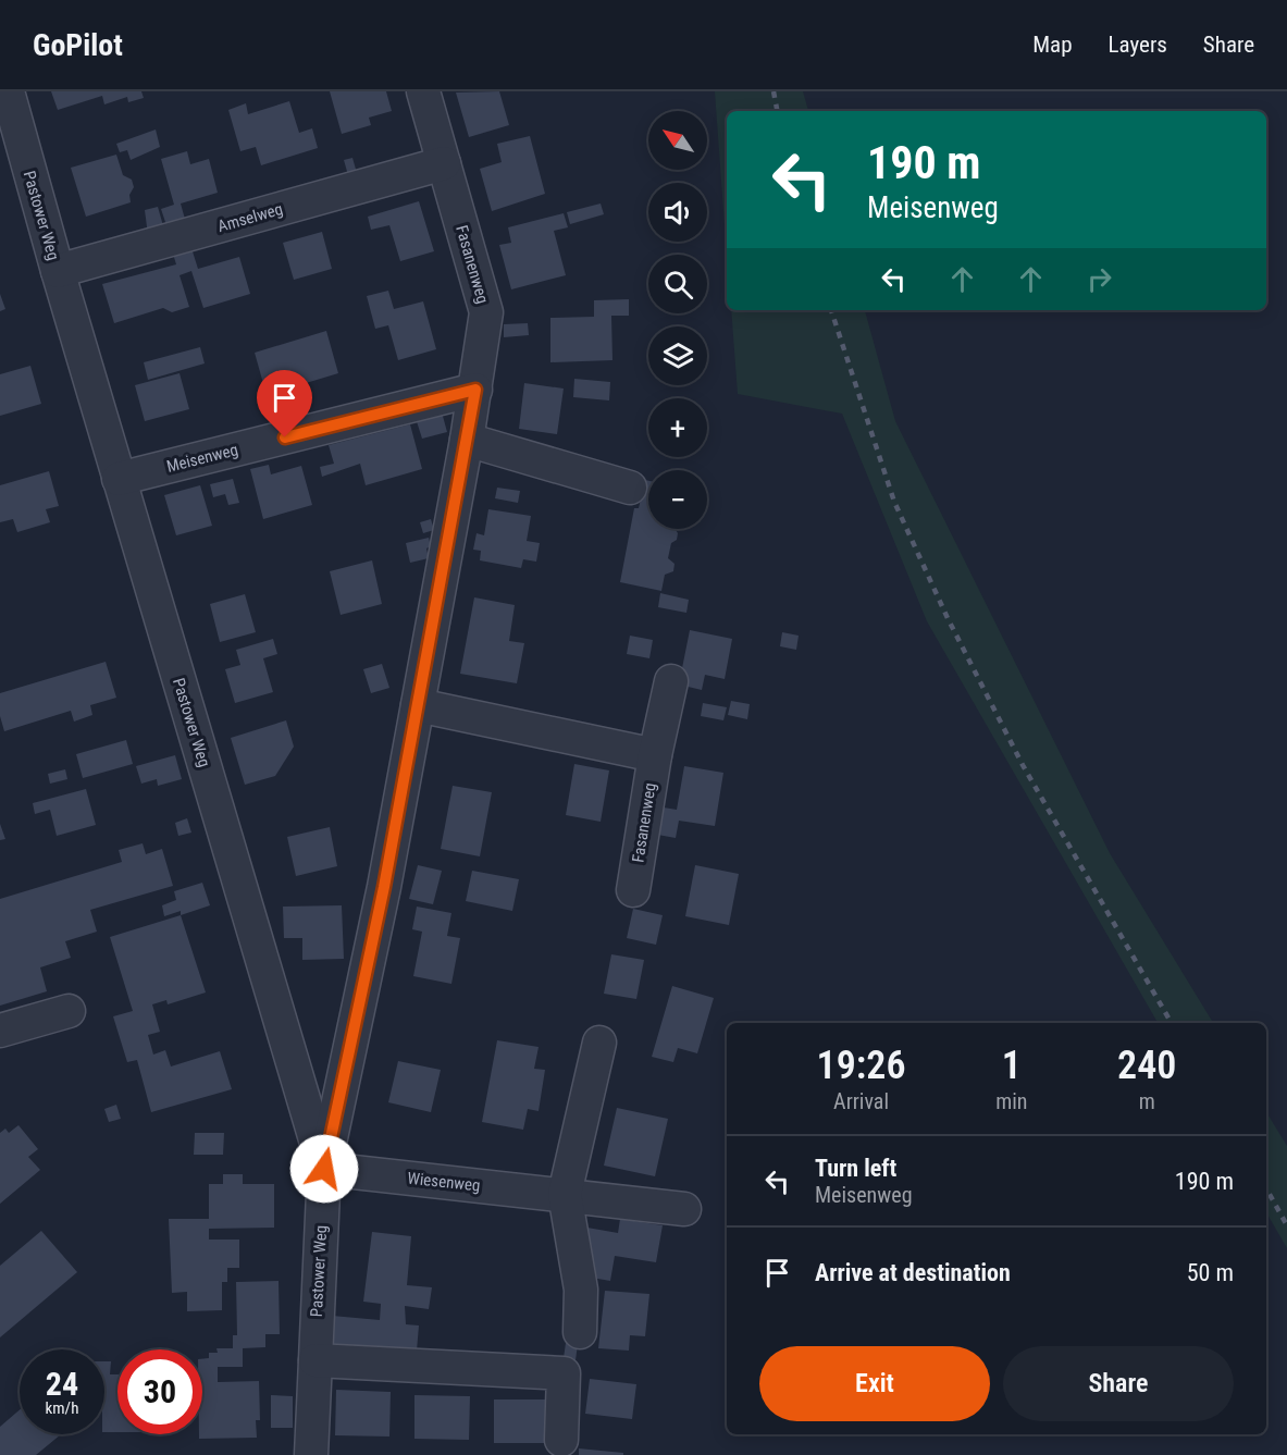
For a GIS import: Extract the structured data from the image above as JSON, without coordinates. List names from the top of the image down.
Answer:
{
  "streets": {
    "street": [
      "Pastower Weg",
      "Amselweg",
      "Fasanenweg",
      "Meisenweg",
      "Wiesenweg"
    ]
  },
  "crossings": [
    ["Pastower Weg", "Amselweg"],
    ["Pastower Weg", "Fasanenweg"],
    ["Pastower Weg", "Meisenweg"],
    ["Pastower Weg", "Wiesenweg"],
    ["Amselweg", "Fasanenweg"],
    ["Fasanenweg", "Meisenweg"],
    ["Fasanenweg", "Wiesenweg"]
  ],
  "north": "top left",
  "page": {
    "header": "GoPilot",
    "nav": ["Map", "Layers", "Share"],
    "map_buttons": ["+", "−"],
    "turn": ["190 m", "Meisenweg"],
    "eta": [
      "19:26",
      "Arrival",
      "1",
      "min",
      "240",
      "m"
    ],
    "list": [
      {
        "name": "Turn left",
        "note": "Meisenweg",
        "value": "190 m"
      },
      {
        "name": "Arrive at destination",
        "value": "50 m"
      }
    ],
    "buttons": ["Exit", "Share"],
    "speed": "24 km/h",
    "limit": "30"
  }
}
